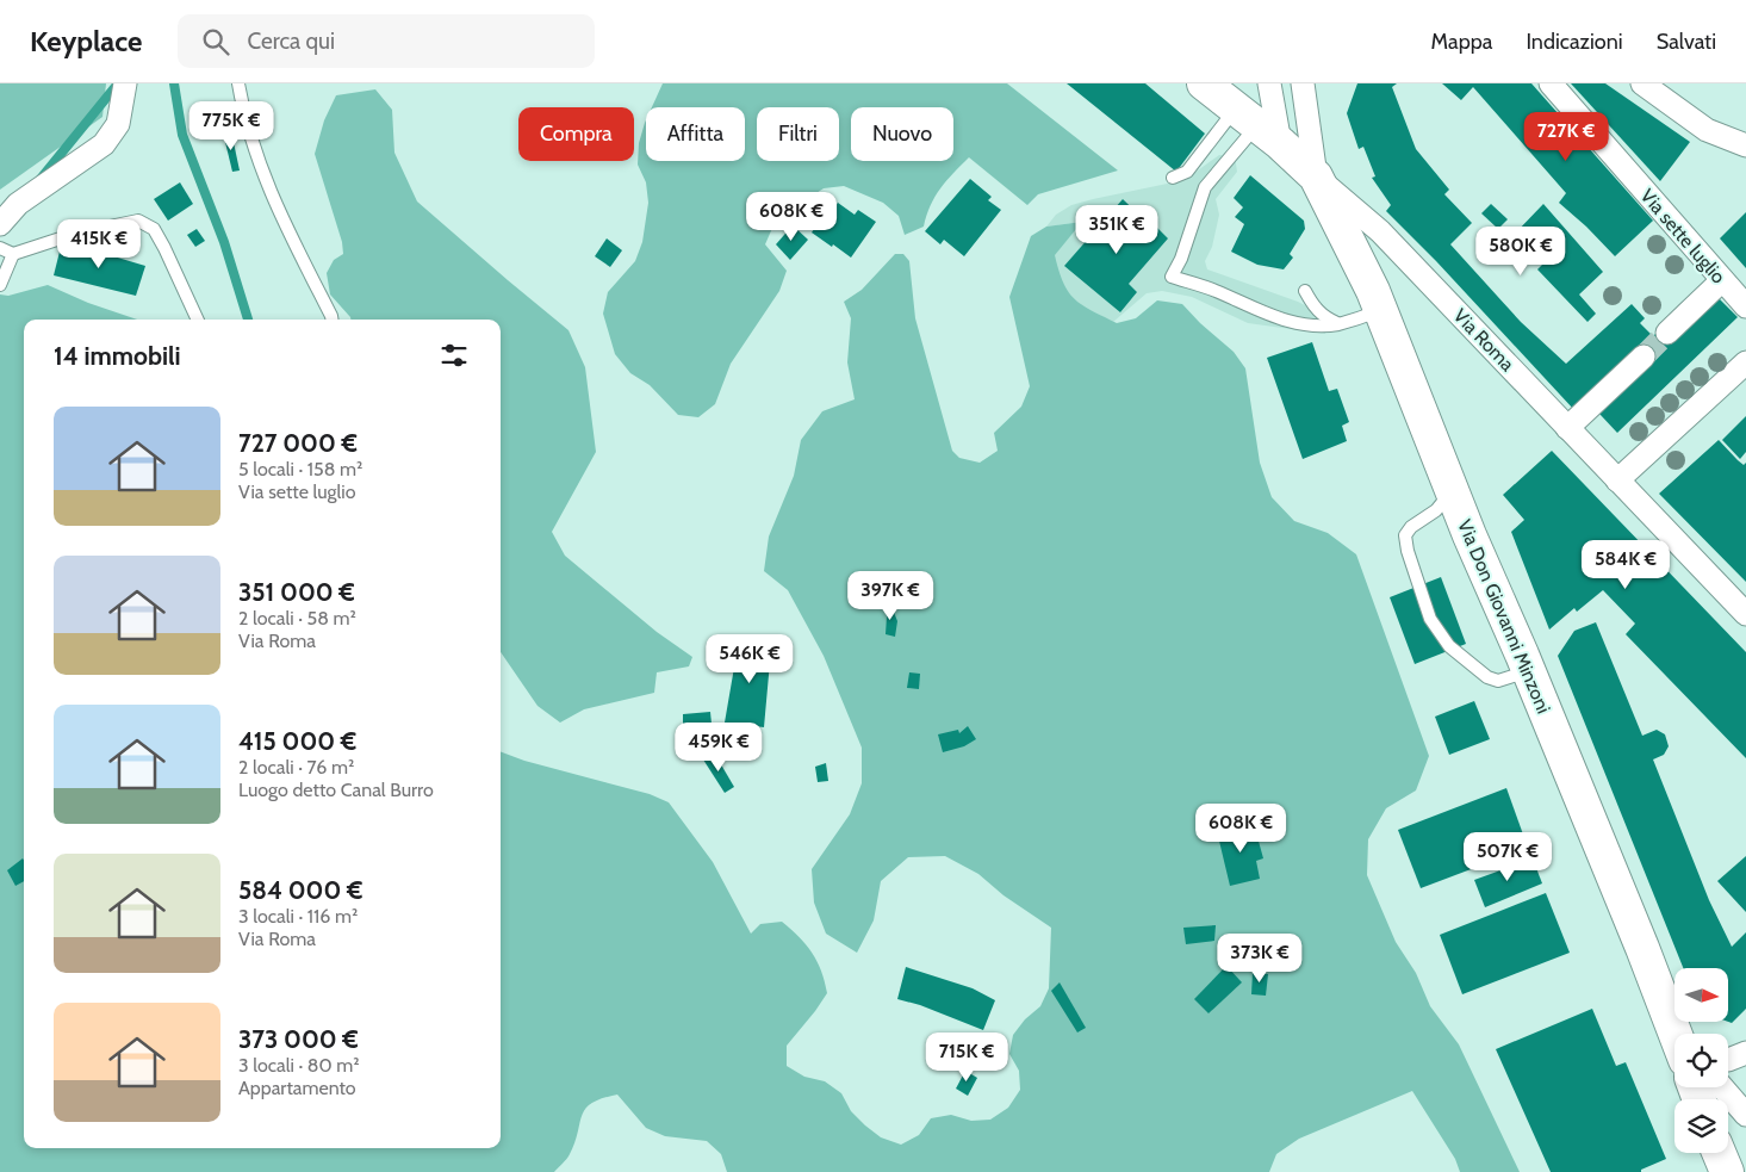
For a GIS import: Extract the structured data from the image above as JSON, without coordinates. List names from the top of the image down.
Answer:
{
  "streets": {
    "main road": ["Via Roma", "Via Don Giovanni Minzoni"],
    "street": ["Via sette luglio"]
  },
  "crossings": [
    ["Via Roma", "Via Don Giovanni Minzoni"]
  ],
  "north": "right",
  "page": {
    "header": "Keyplace",
    "search": "Cerca qui",
    "nav": ["Mappa", "Indicazioni", "Salvati"],
    "price": [
      "775K €",
      "727K €",
      "608K €",
      "351K €",
      "415K €",
      "580K €",
      "584K €",
      "397K €",
      "546K €",
      "459K €",
      "608K €",
      "507K €",
      "373K €",
      "715K €"
    ],
    "chip": [
      "Compra",
      "Affitta",
      "Filtri",
      "Nuovo"
    ],
    "heading": "14 immobili",
    "list": [
      {
        "name": "727 000 €",
        "note": "5 locali · 158 m² · Via sette luglio"
      },
      {
        "name": "351 000 €",
        "note": "2 locali · 58 m² · Via Roma"
      },
      {
        "name": "415 000 €",
        "note": "2 locali · 76 m² · Luogo detto Canal Burro"
      },
      {
        "name": "584 000 €",
        "note": "3 locali · 116 m² · Via Roma"
      },
      {
        "name": "373 000 €",
        "note": "3 locali · 80 m² · Appartamento"
      }
    ]
  }
}
